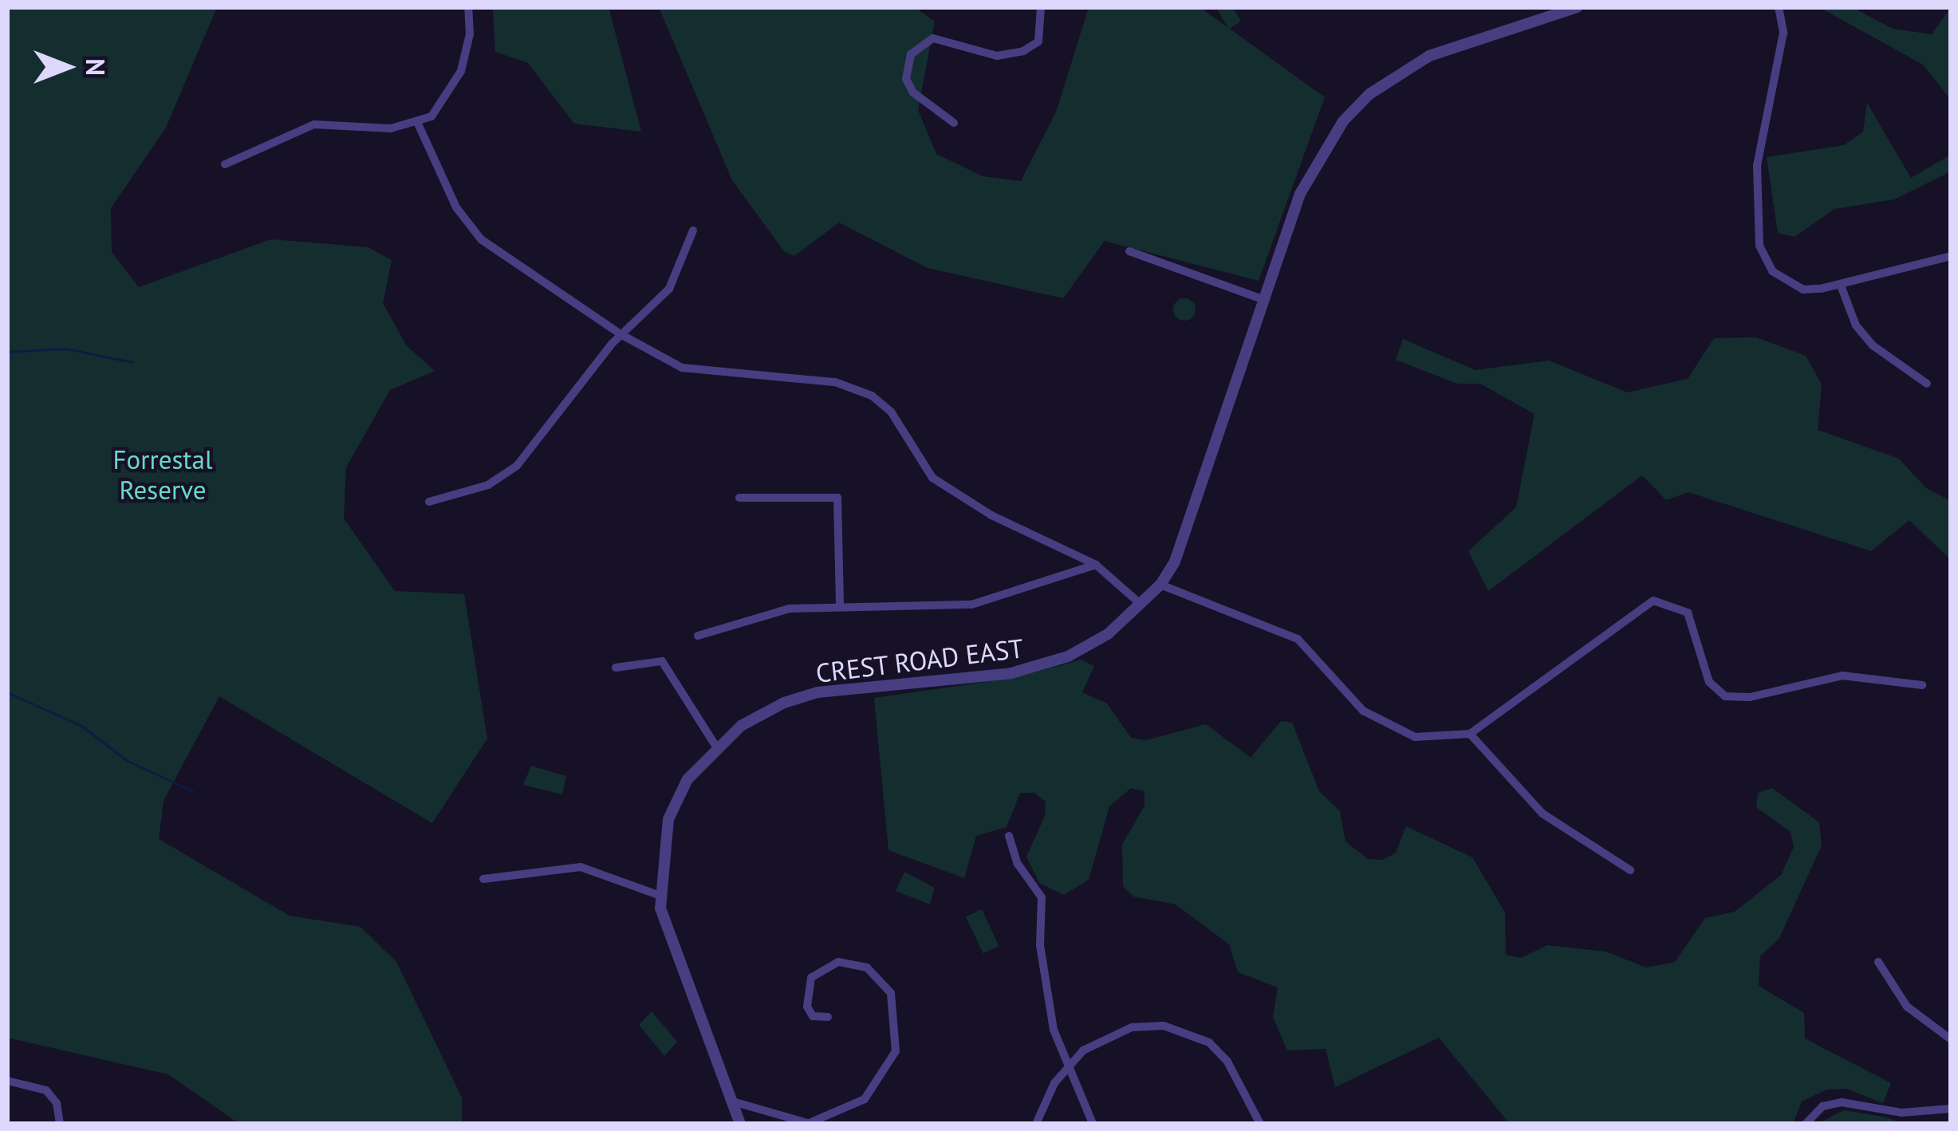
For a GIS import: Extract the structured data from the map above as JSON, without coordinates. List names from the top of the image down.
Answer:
{
  "streets": {
    "street": ["CREST ROAD EAST"]
  },
  "parks": ["Forrestal Reserve"],
  "north": "right"
}
